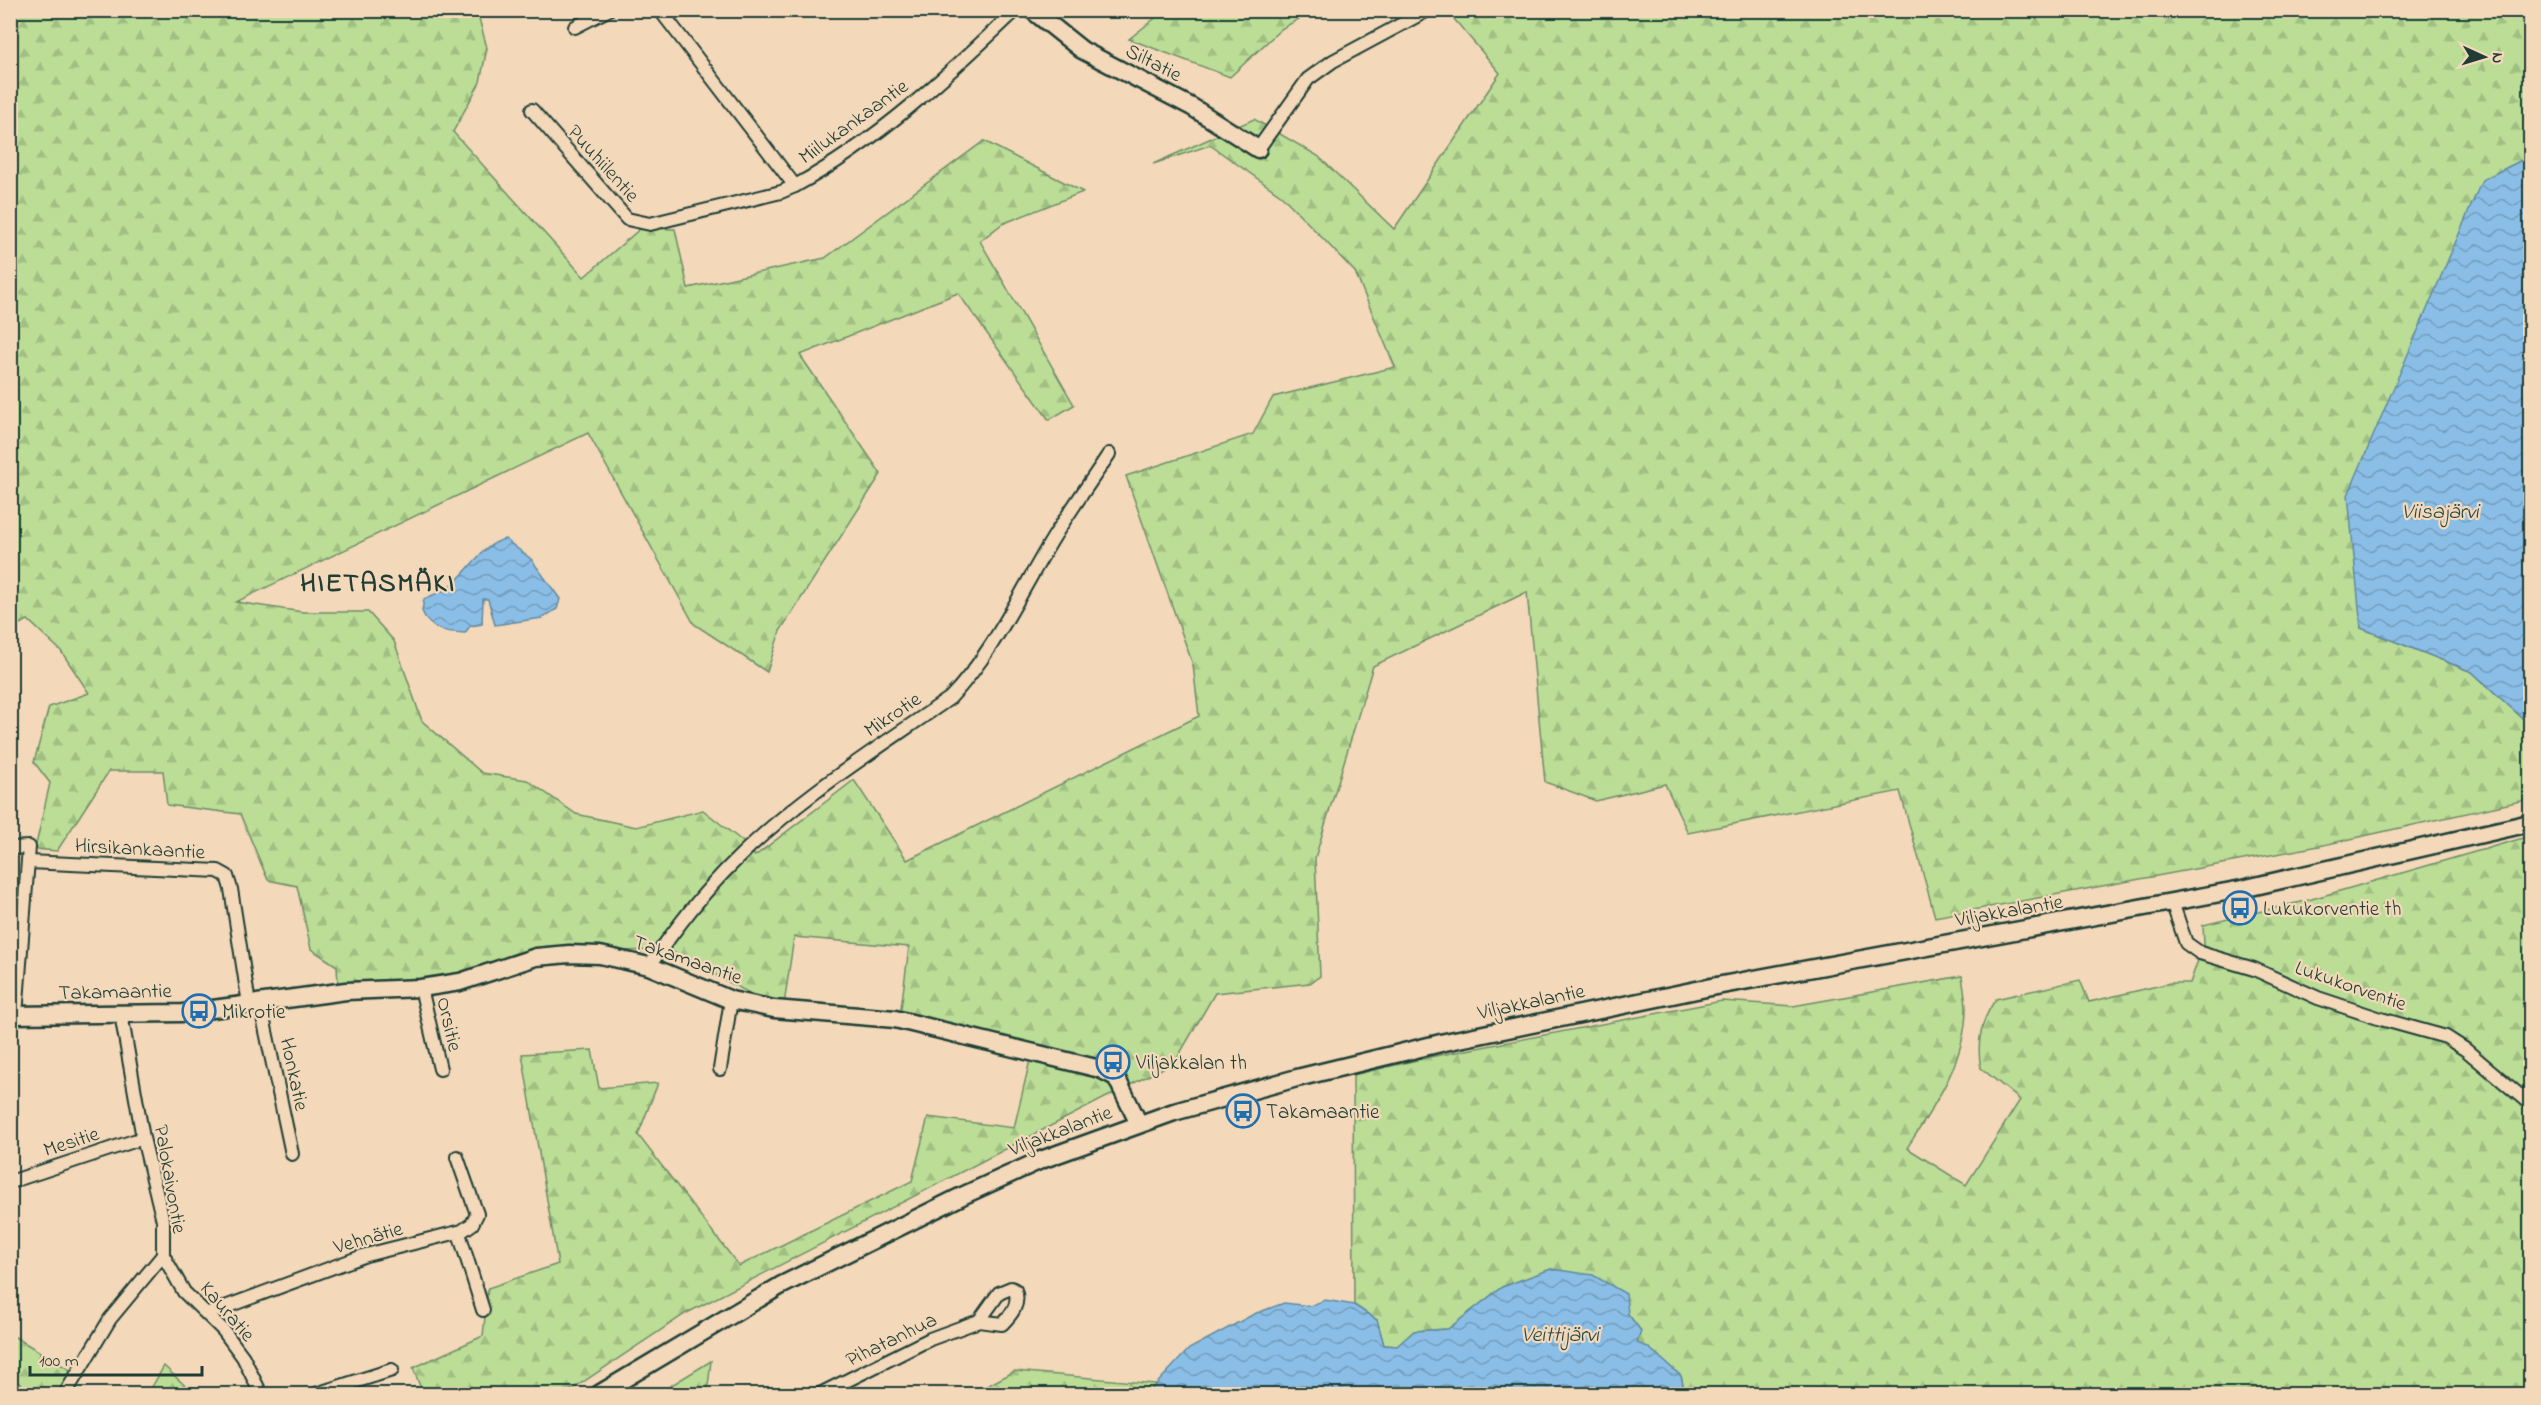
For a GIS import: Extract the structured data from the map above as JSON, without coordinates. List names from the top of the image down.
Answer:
{
  "streets": {
    "street": [
      "Siltatie",
      "Miilukankaantie",
      "Puuhiilentie",
      "Mikrotie",
      "Hirsikankaantie",
      "Viljakkalantie",
      "Takamaantie",
      "Lukukorventie",
      "Orsitie",
      "Honkatie",
      "Mesitie",
      "Palokaivontie",
      "Vehnätie",
      "Kauratie",
      "Pihatanhua"
    ]
  },
  "crossings": [
    ["Miilukankaantie", "Puuhiilentie"],
    ["Mikrotie", "Takamaantie"],
    ["Hirsikankaantie", "Takamaantie"],
    ["Hirsikankaantie", "Honkatie"],
    ["Viljakkalantie", "Takamaantie"],
    ["Viljakkalantie", "Lukukorventie"],
    ["Takamaantie", "Orsitie"],
    ["Takamaantie", "Honkatie"],
    ["Takamaantie", "Palokaivontie"],
    ["Mesitie", "Palokaivontie"],
    ["Palokaivontie", "Kauratie"],
    ["Vehnätie", "Kauratie"]
  ],
  "districts": ["HIETASMÄKI"],
  "water": ["Viisajärvi", "Veittijärvi"],
  "places": {
    "bus stop": [
      "Lukukorventie th",
      "Mikrotie",
      "Viljakkalan th",
      "Takamaantie"
    ]
  },
  "scale_bar": "100 m",
  "north": "right"
}
